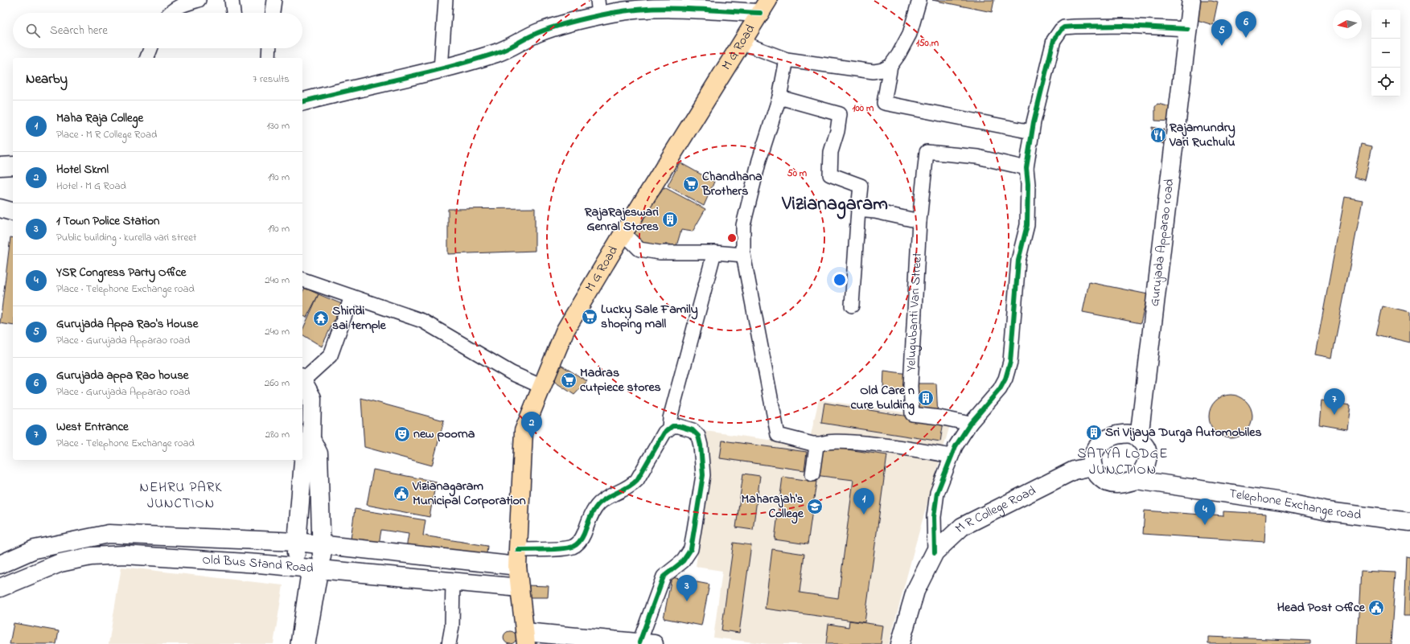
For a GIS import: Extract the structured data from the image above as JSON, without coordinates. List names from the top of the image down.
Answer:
{
  "streets": {
    "main road": ["M G Road"],
    "street": [
      "Gurujada Apparao road",
      "Yelugubanti Vari Street",
      "Telephone Exchange road",
      "M R College Road",
      "Old Bus Stand Road"
    ]
  },
  "crossings": [
    ["M G Road", "Old Bus Stand Road"],
    ["Gurujada Apparao road", "Telephone Exchange road"],
    ["Gurujada Apparao road", "M R College Road"],
    ["Telephone Exchange road", "M R College Road"]
  ],
  "districts": ["Vizianagaram", "SATYA LODGE JUNCTION", "NEHRU PARK JUNCTION"],
  "places": {
    "restaurant": ["Rajamundry Vari Ruchulu"],
    "supermarket": ["Chandhana Brothers", "Lucky Sale Family shoping mall", "Madras cutpiece stores"],
    "building": ["RajaRajeswari Genral Stores", "Old Care n cure bulding", "Sri Vijaya Durga Automobiles"],
    "temple": ["Shiridi sai temple"],
    "theatre": ["new poorna"],
    "public building": ["Vizianagaram Municipal Corporation", "Head Post Office"],
    "school or university": ["Maharajah's College"]
  },
  "north": "left",
  "page": {
    "map_buttons": ["+", "−"],
    "pins": [
      "6",
      "5",
      "7",
      "2",
      "1",
      "4",
      "3"
    ],
    "search": "Search here",
    "heading": ["Nearby", "7 results"],
    "list": [
      {
        "mark": "1",
        "name": "Maha Raja College",
        "note": "Place · M R College Road",
        "value": "130 m"
      },
      {
        "mark": "2",
        "name": "Hotel Skml",
        "note": "Hotel · M G Road",
        "value": "190 m"
      },
      {
        "mark": "3",
        "name": "1 Town Police Station",
        "note": "Public building · kurella vari street",
        "value": "190 m"
      },
      {
        "mark": "4",
        "name": "YSR Congress Party Office",
        "note": "Place · Telephone Exchange road",
        "value": "240 m"
      },
      {
        "mark": "5",
        "name": "Gurujada Appa Rao's House",
        "note": "Place · Gurujada Apparao road",
        "value": "240 m"
      },
      {
        "mark": "6",
        "name": "Gurujada appa Rao house",
        "note": "Place · Gurujada Apparao road",
        "value": "260 m"
      },
      {
        "mark": "7",
        "name": "West Entrance",
        "note": "Place · Telephone Exchange road",
        "value": "280 m"
      }
    ]
  },
  "rings": ["150 m", "100 m", "50 m"]
}
